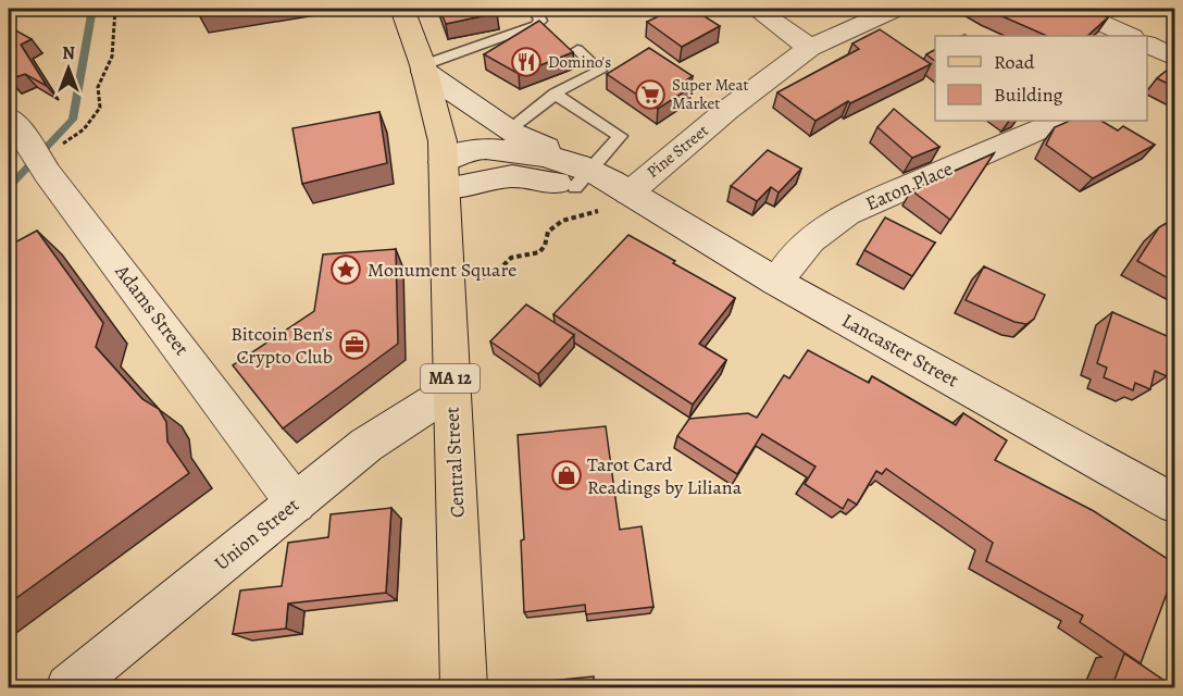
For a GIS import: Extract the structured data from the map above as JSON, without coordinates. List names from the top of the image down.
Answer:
{
  "streets": {
    "main road": ["MA 12", "Central Street"],
    "street": [
      "Pine Street",
      "Eaton Place",
      "Adams Street",
      "Lancaster Street",
      "Union Street"
    ]
  },
  "crossings": [
    ["Pine Street", "Lancaster Street"],
    ["Eaton Place", "Lancaster Street"],
    ["Adams Street", "Union Street"],
    ["Central Street", "Union Street"]
  ],
  "places": {
    "restaurant": ["Domino's"],
    "supermarket": ["Super Meat Market"],
    "place": ["Monument Square"],
    "office": ["Bitcoin Ben's Crypto Club"],
    "shop": ["Tarot Card Readings by Liliana"]
  },
  "legend": ["Road", "Building"],
  "north": "top"
}
